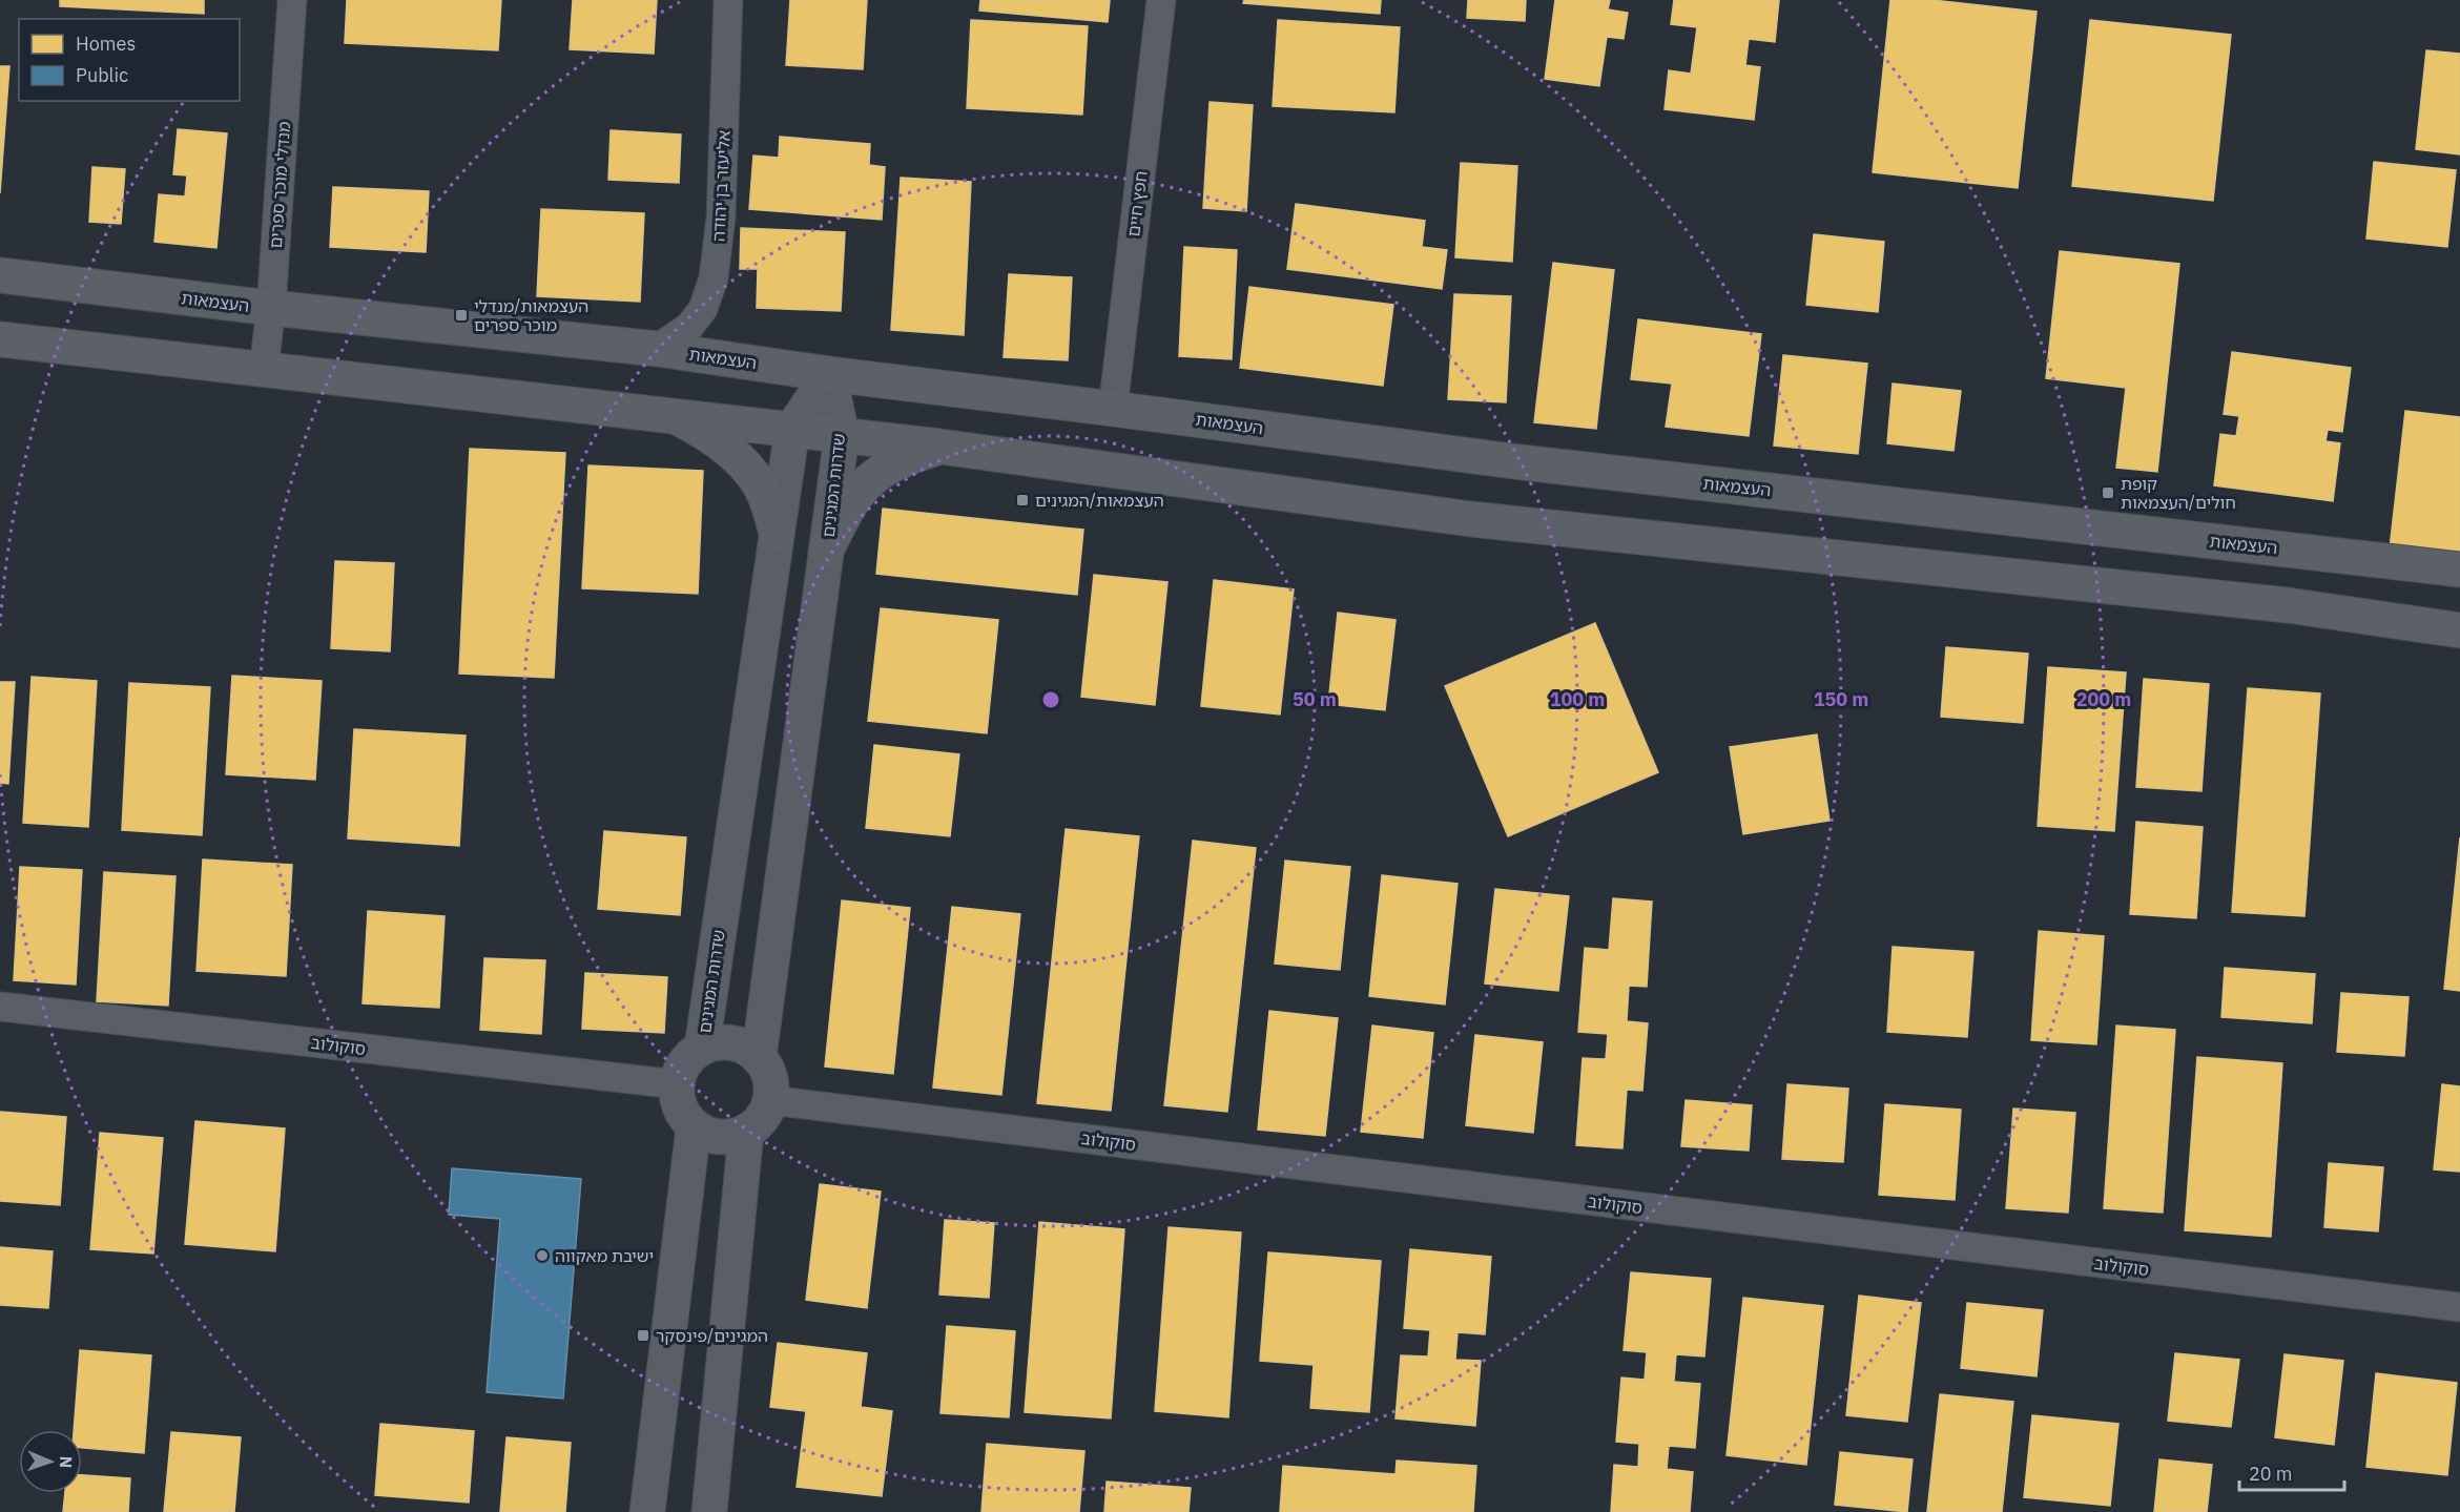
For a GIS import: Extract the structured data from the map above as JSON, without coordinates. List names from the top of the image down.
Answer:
{
  "streets": {
    "main road": ["העצמאות"],
    "street": [
      "מנדלי מוכר ספרים",
      "אליעזר בן יהודה",
      "חפץ חיים",
      "שדרות המגינים",
      "סוקולוב"
    ]
  },
  "crossings": [
    ["מנדלי מוכר ספרים", "העצמאות"],
    ["אליעזר בן יהודה", "העצמאות"],
    ["חפץ חיים", "העצמאות"],
    ["העצמאות", "שדרות המגינים"],
    ["שדרות המגינים", "סוקולוב"]
  ],
  "places": {
    "transit": [
      "העצמאות/מנדלי מוכר ספרים",
      "קופת חולים/העצמאות",
      "העצמאות/המגינים",
      "המגינים/פינסקר"
    ],
    "other": ["ישיבת מאקווה"]
  },
  "legend": ["Homes", "Public"],
  "scale_bar": "20 m",
  "north": "right",
  "rings": [
    "50 m",
    "100 m",
    "150 m",
    "200 m"
  ]
}
